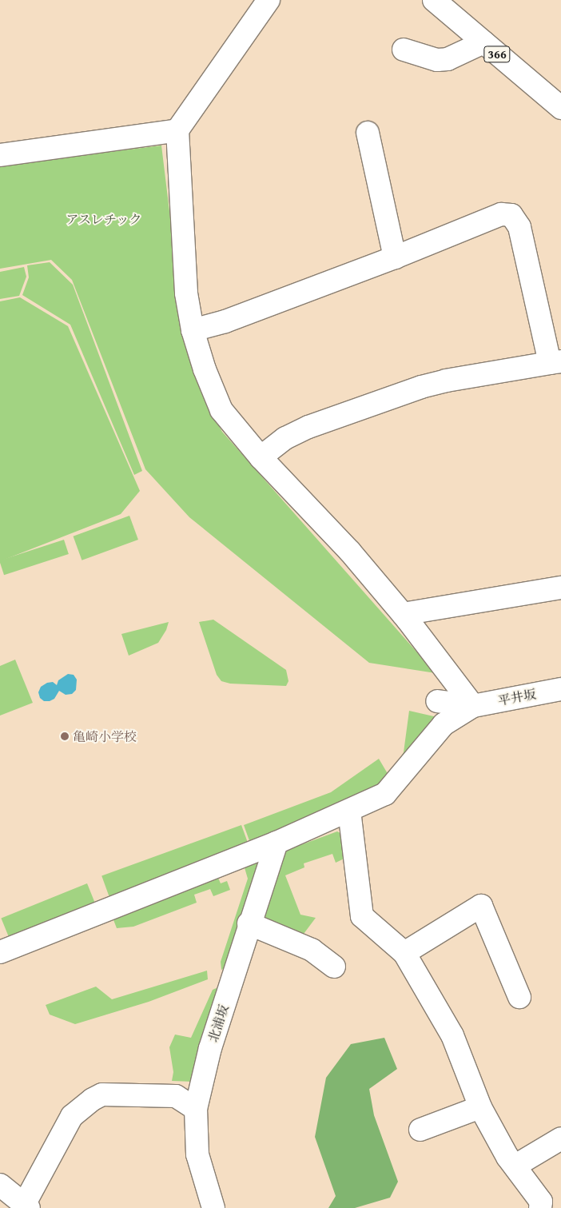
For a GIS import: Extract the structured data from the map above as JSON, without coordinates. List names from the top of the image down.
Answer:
{
  "streets": {
    "main road": ["366", "平井坂", "北浦坂"]
  },
  "parks": ["アスレチック"],
  "places": ["亀崎小学校"]
}
